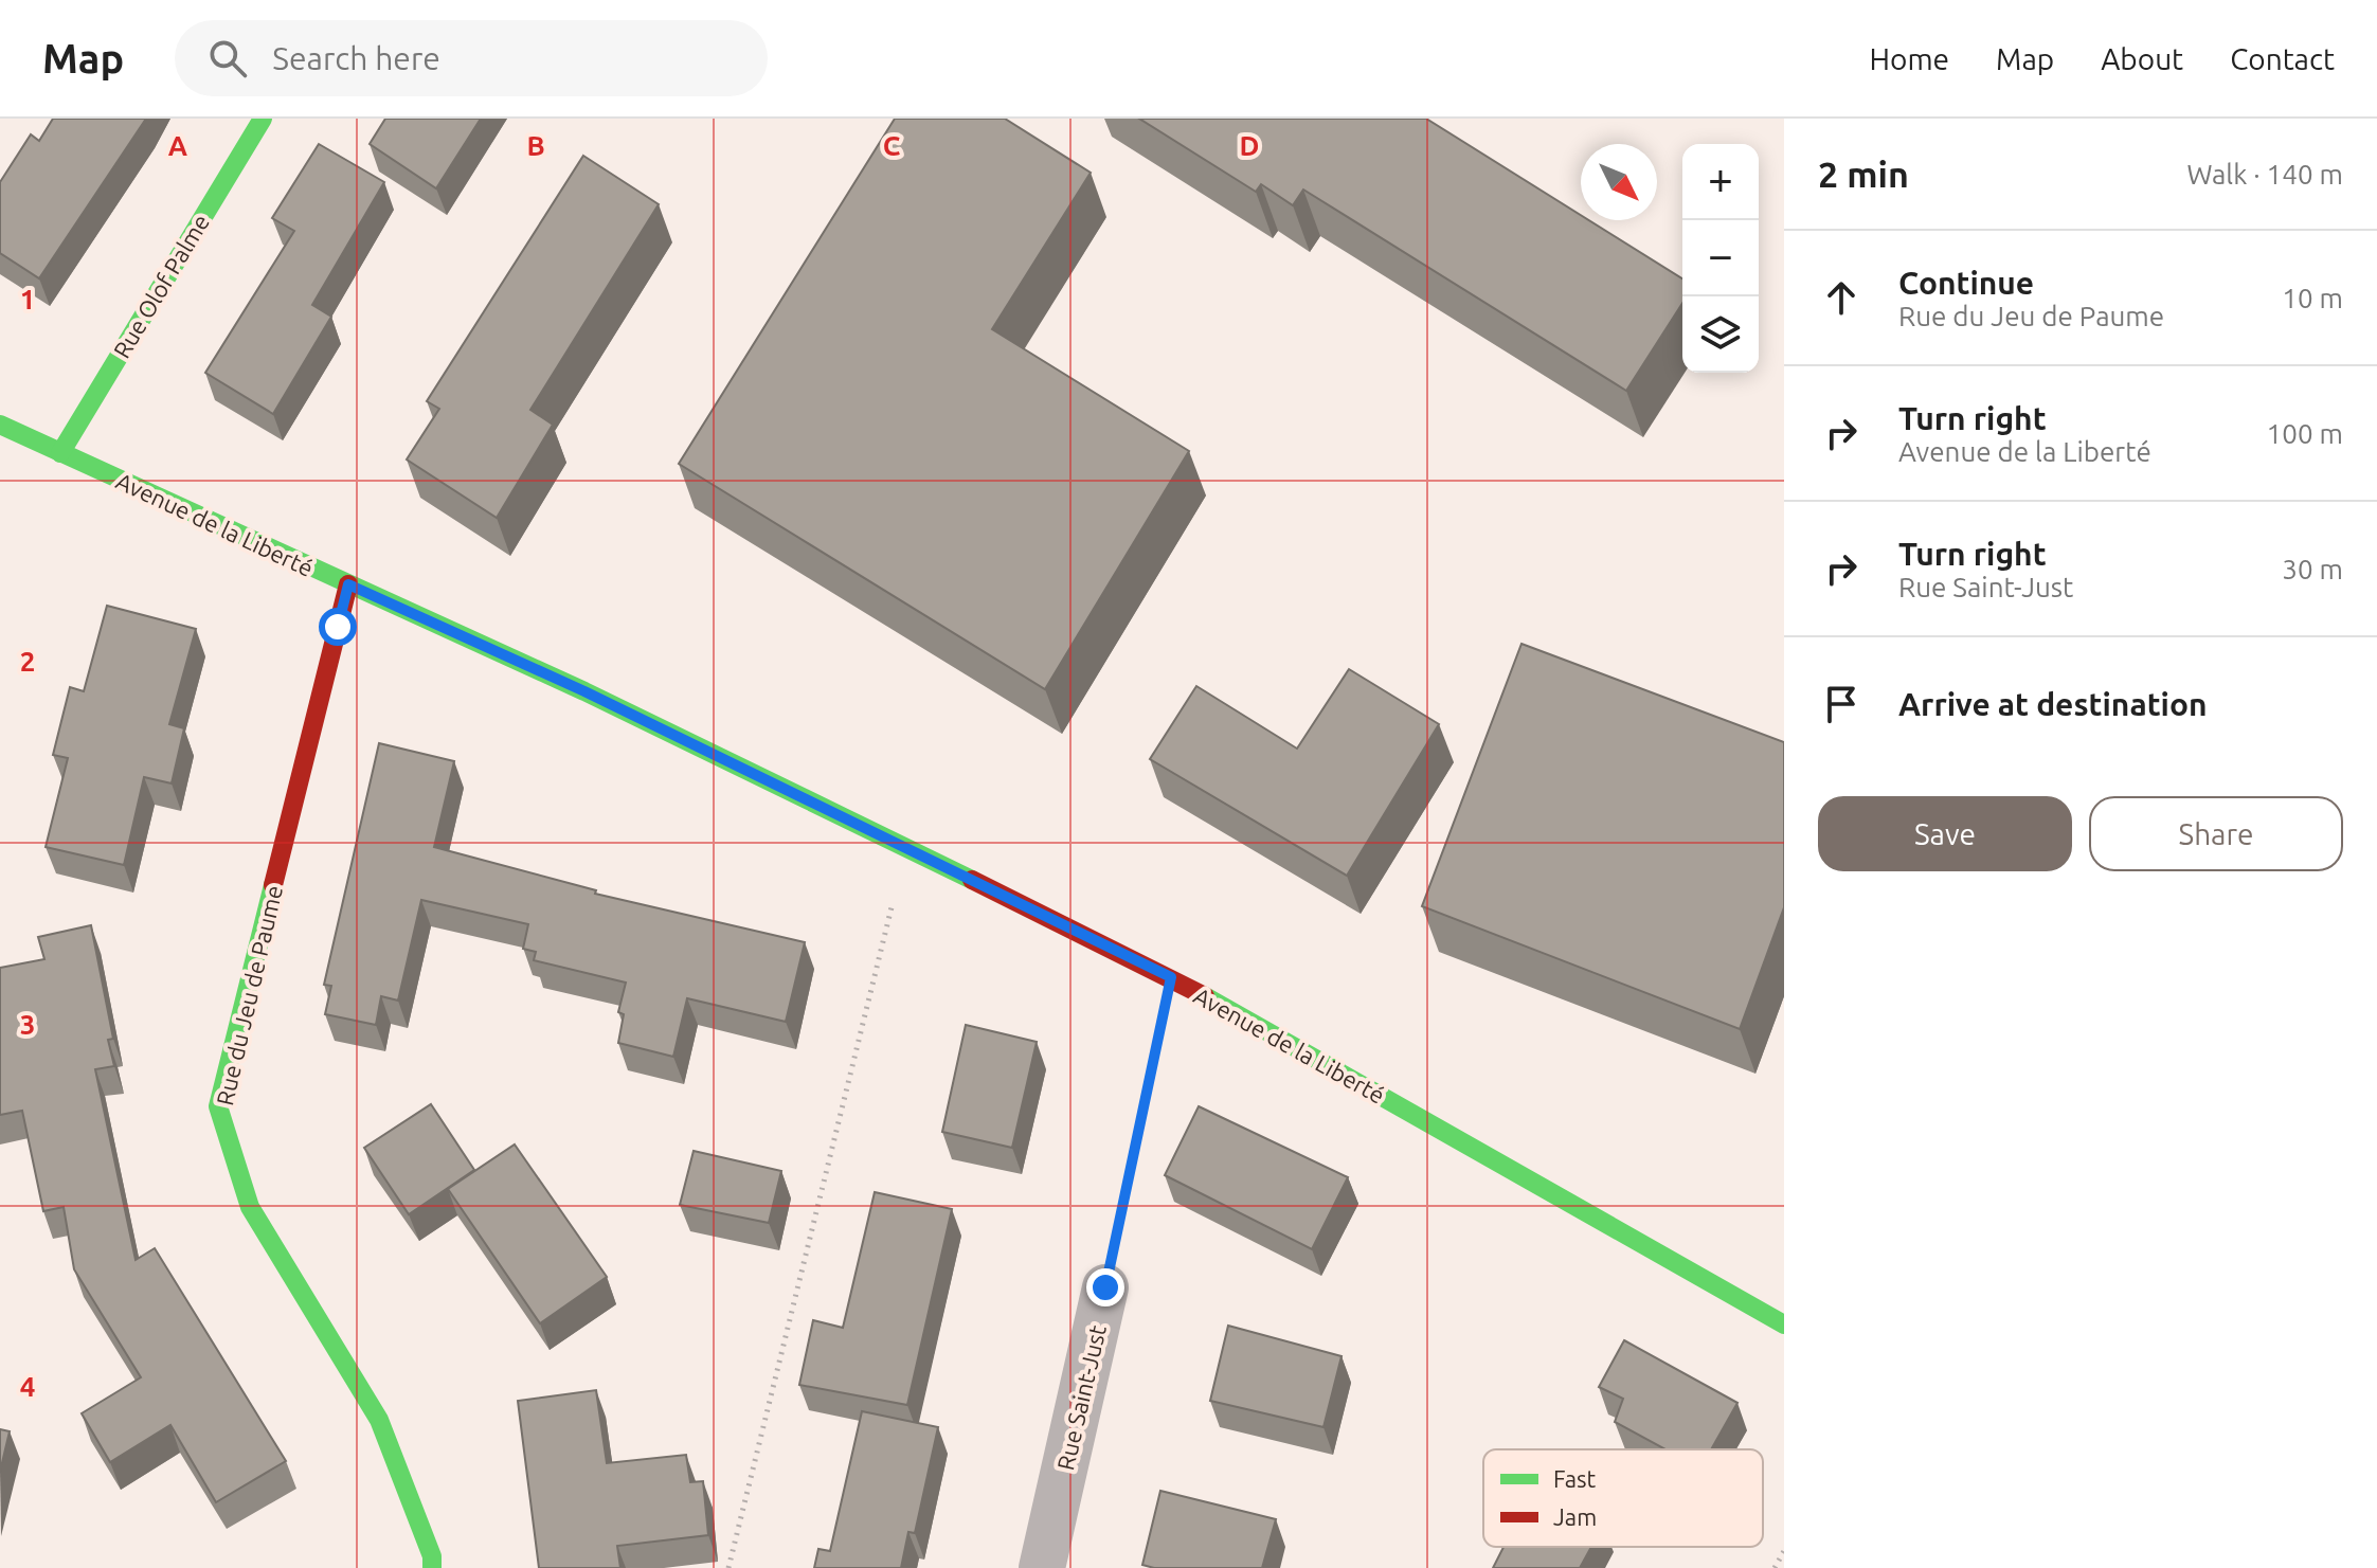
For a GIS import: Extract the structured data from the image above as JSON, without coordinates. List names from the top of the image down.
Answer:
{
  "streets": {
    "street": [
      "Rue Olof Palme",
      "Avenue de la Liberté",
      "Rue du Jeu de Paume",
      "Rue Saint-Just"
    ]
  },
  "crossings": [
    ["Rue Olof Palme", "Avenue de la Liberté"],
    ["Avenue de la Liberté", "Rue du Jeu de Paume"]
  ],
  "legend": ["Fast", "Jam"],
  "north": "bottom right",
  "page": {
    "header": "Map",
    "search": "Search here",
    "nav": [
      "Home",
      "Map",
      "About",
      "Contact"
    ],
    "heading": ["2 min", "Walk · 140 m"],
    "map_buttons": ["+", "−"],
    "list": [
      ["Continue", "Rue du Jeu de Paume", "10 m"],
      ["Turn right", "Avenue de la Liberté", "100 m"],
      ["Turn right", "Rue Saint-Just", "30 m"],
      "Arrive at destination"
    ],
    "buttons": ["Save", "Share"]
  },
  "grid": {
    "columns": [
      "A",
      "B",
      "C",
      "D"
    ],
    "rows": [
      "1",
      "2",
      "3",
      "4"
    ]
  }
}
